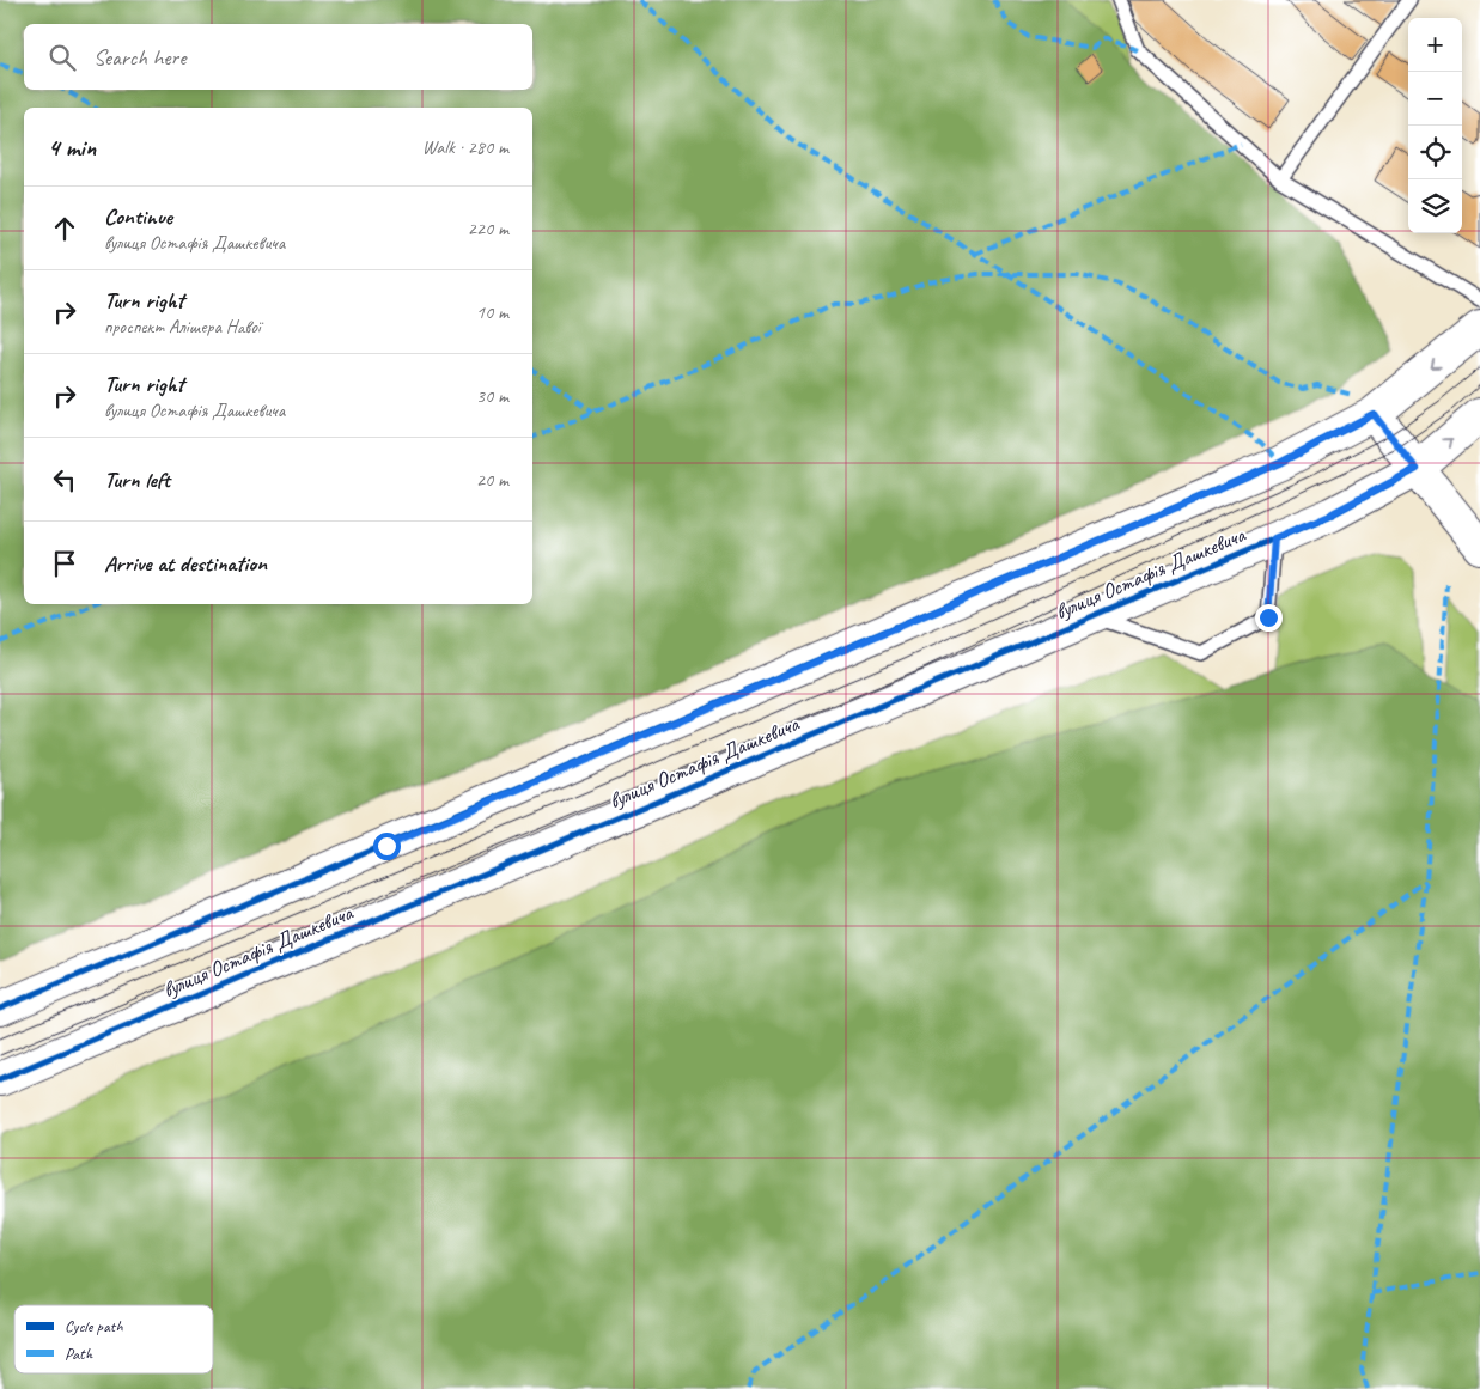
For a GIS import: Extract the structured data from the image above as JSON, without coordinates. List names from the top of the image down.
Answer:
{
  "streets": {
    "street": ["вулиця Остафія Дашкевича"]
  },
  "legend": ["Cycle path", "Path"],
  "page": {
    "map_buttons": ["+", "−"],
    "search": "Search here",
    "heading": ["4 min", "Walk · 280 m"],
    "list": [
      ["Continue", "вулиця Остафія Дашкевича", "220 m"],
      ["Turn right", "проспект Алішера Навої", "10 m"],
      ["Turn right", "вулиця Остафія Дашкевича", "30 m"],
      ["Turn left", "20 m"],
      "Arrive at destination"
    ]
  }
}
